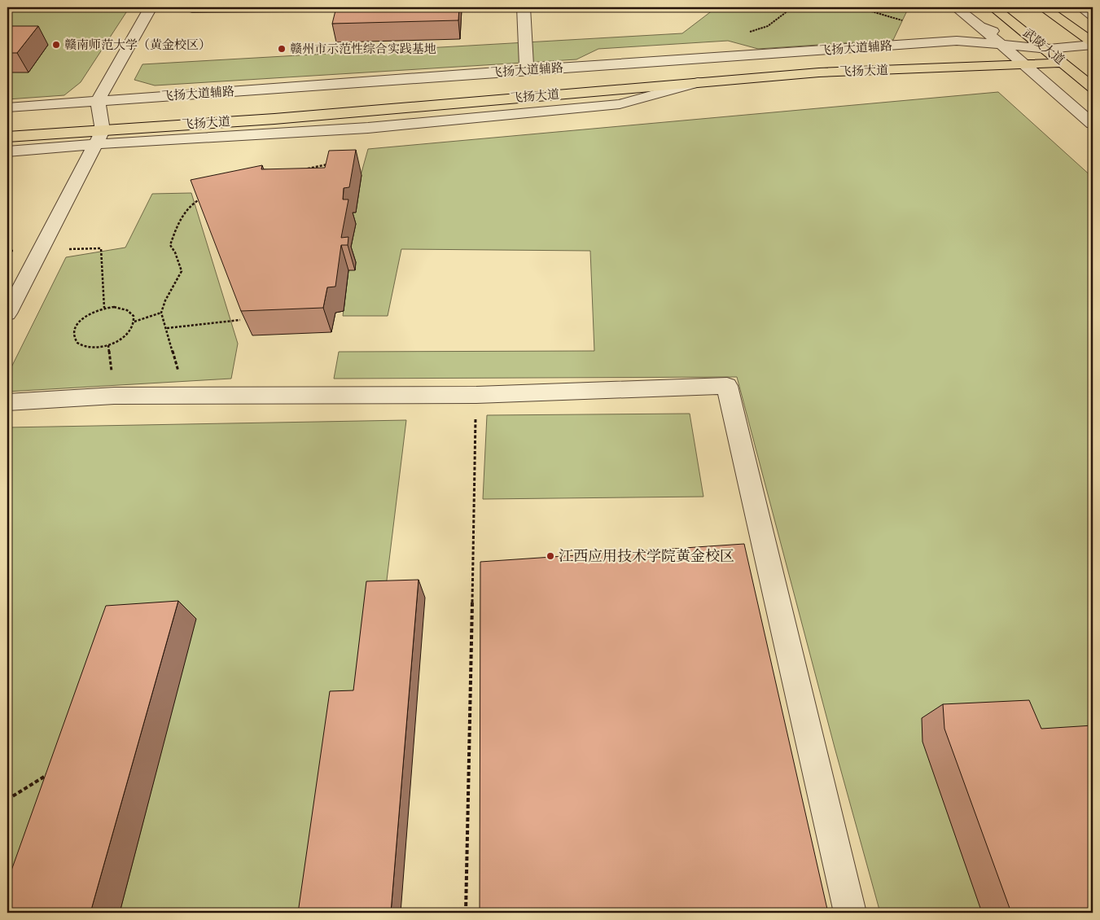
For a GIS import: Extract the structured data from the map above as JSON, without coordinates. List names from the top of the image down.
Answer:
{
  "streets": {
    "main road": ["武陵大道", "飞扬大道"],
    "street": ["飞扬大道辅路"]
  },
  "crossings": [
    ["武陵大道", "飞扬大道"],
    ["飞扬大道辅路", "飞扬大道"]
  ],
  "places": ["赣南师范大学（黄金校区）", "赣州市示范性综合实践基地", "江西应用技术学院黄金校区"]
}
